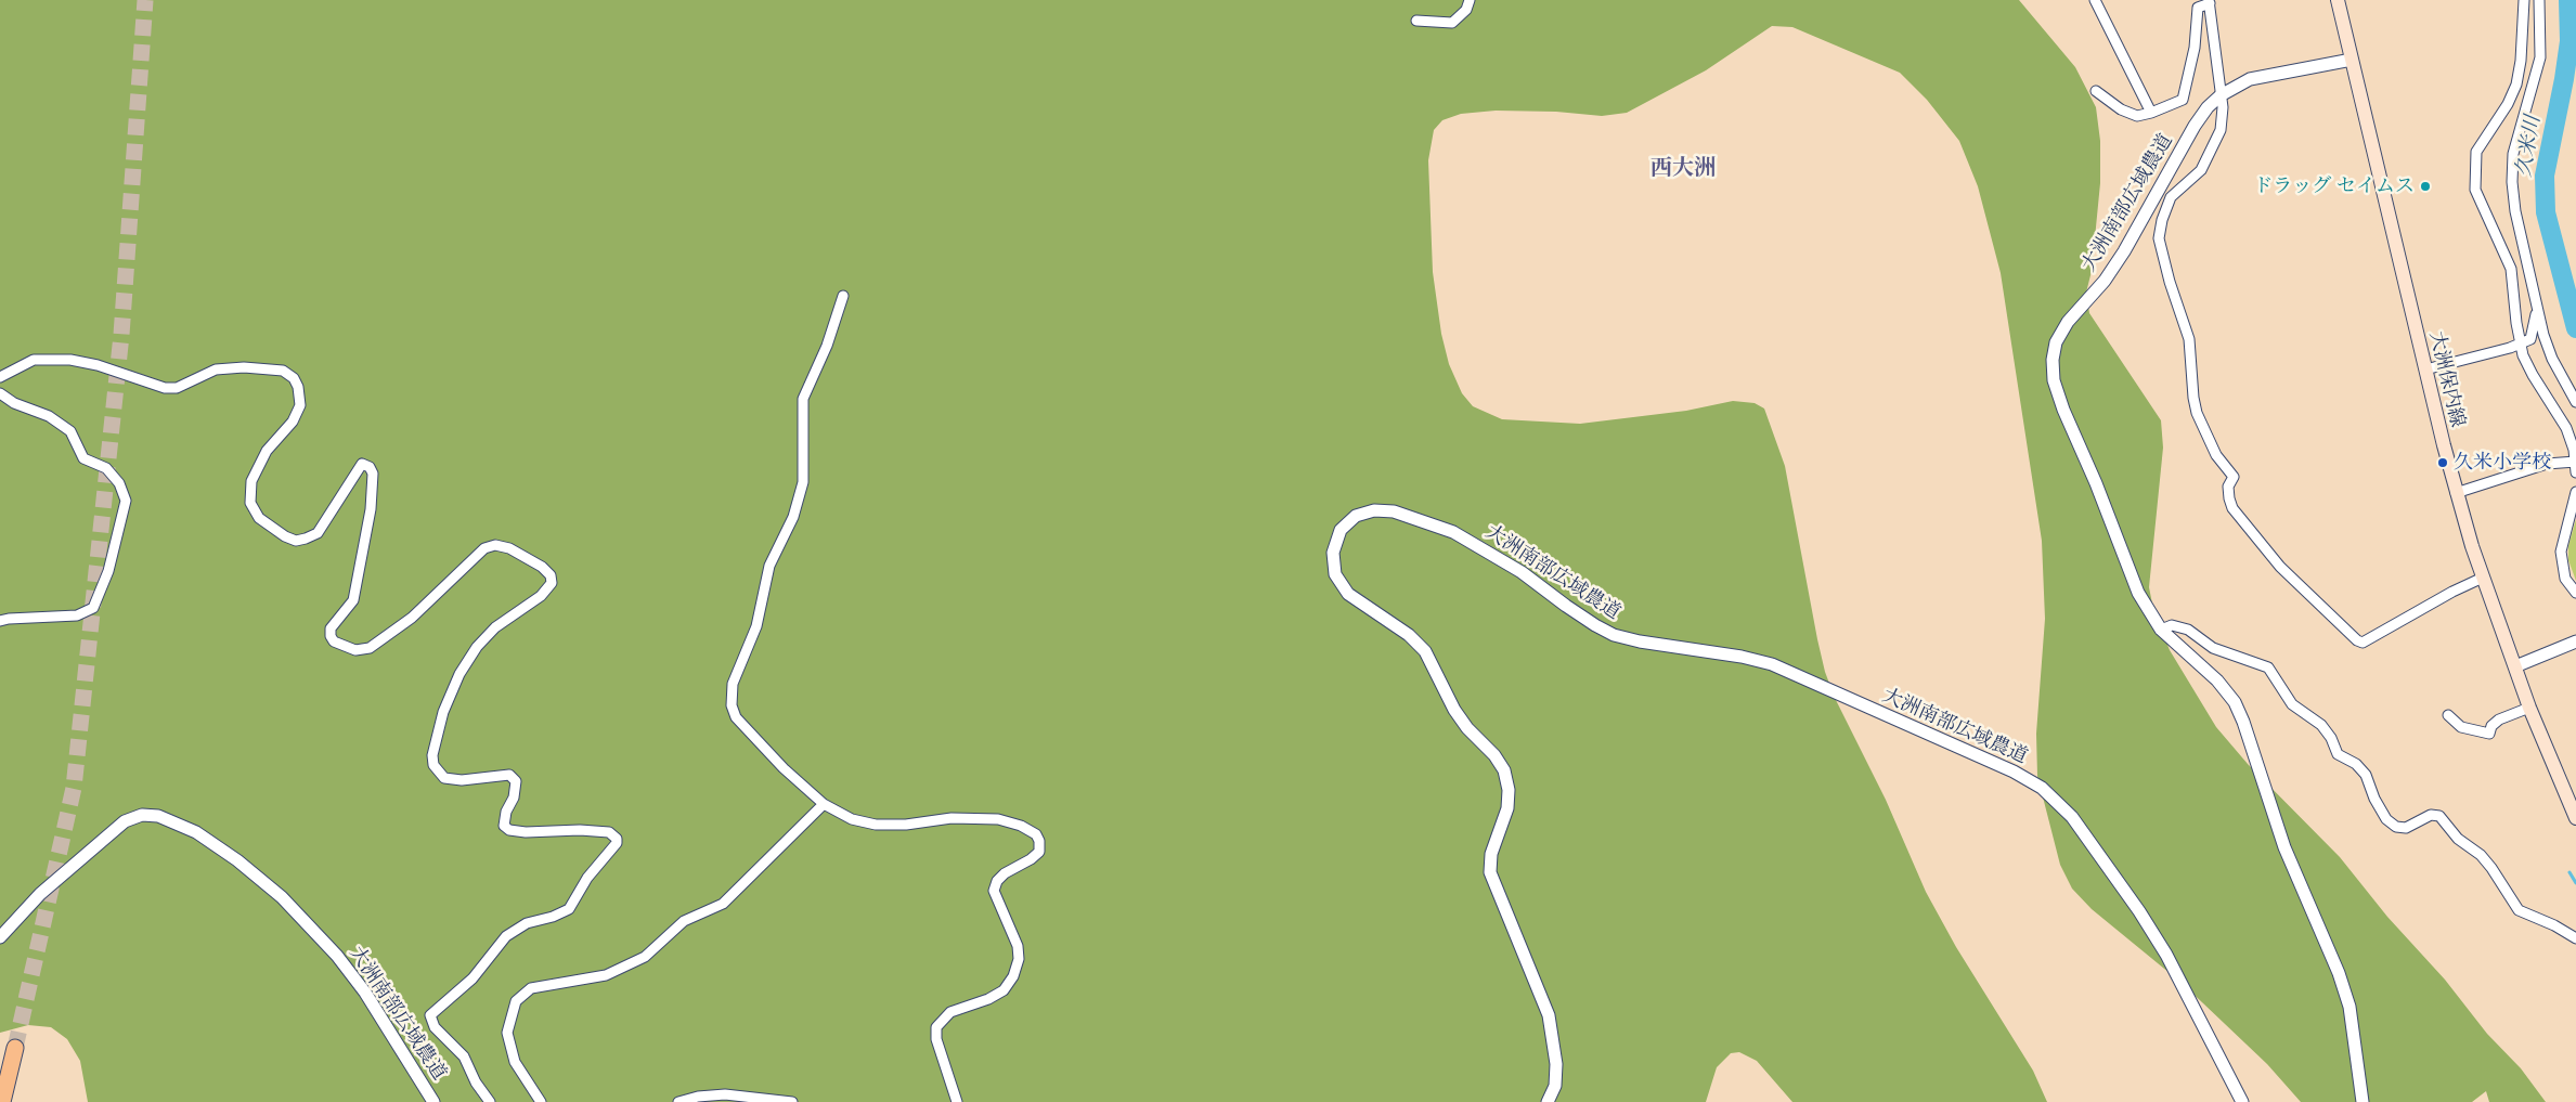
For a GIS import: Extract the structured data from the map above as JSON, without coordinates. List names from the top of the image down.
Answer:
{
  "streets": {
    "main road": ["大洲保内線"],
    "street": ["大洲南部広域農道"]
  },
  "crossings": [
    ["大洲南部広域農道", "大洲保内線"]
  ],
  "districts": ["西大洲"],
  "water": ["久米川"],
  "places": ["ドラッグ セイムス", "久米小学校"]
}
